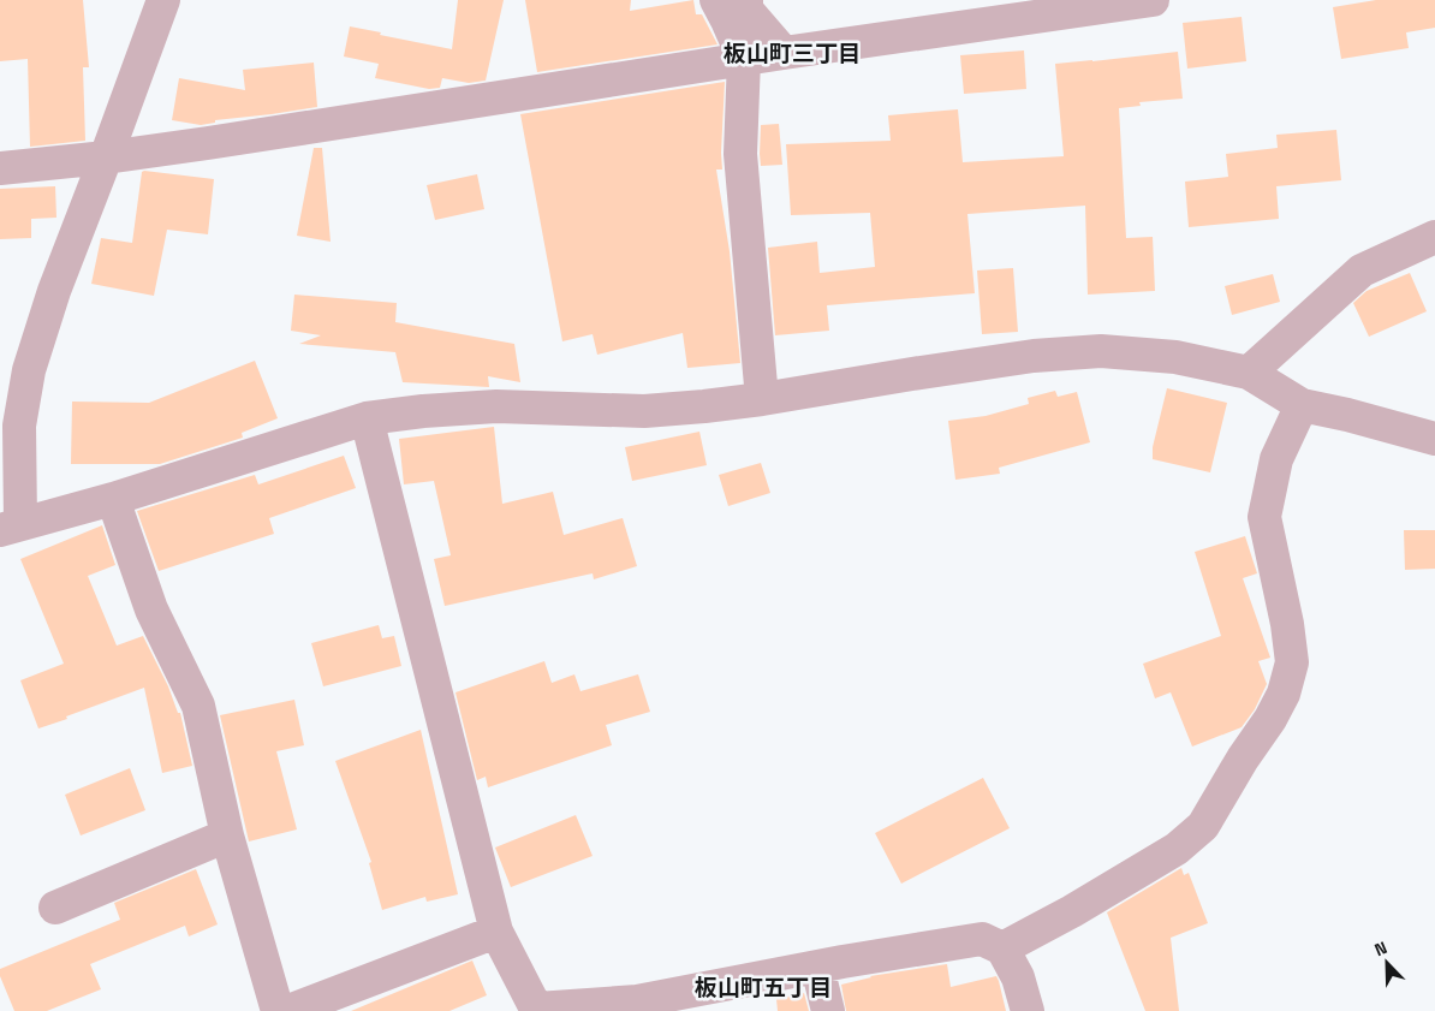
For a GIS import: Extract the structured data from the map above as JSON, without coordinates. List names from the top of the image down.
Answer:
{
  "districts": ["板山町三丁目", "板山町五丁目"],
  "north": "top left"
}
